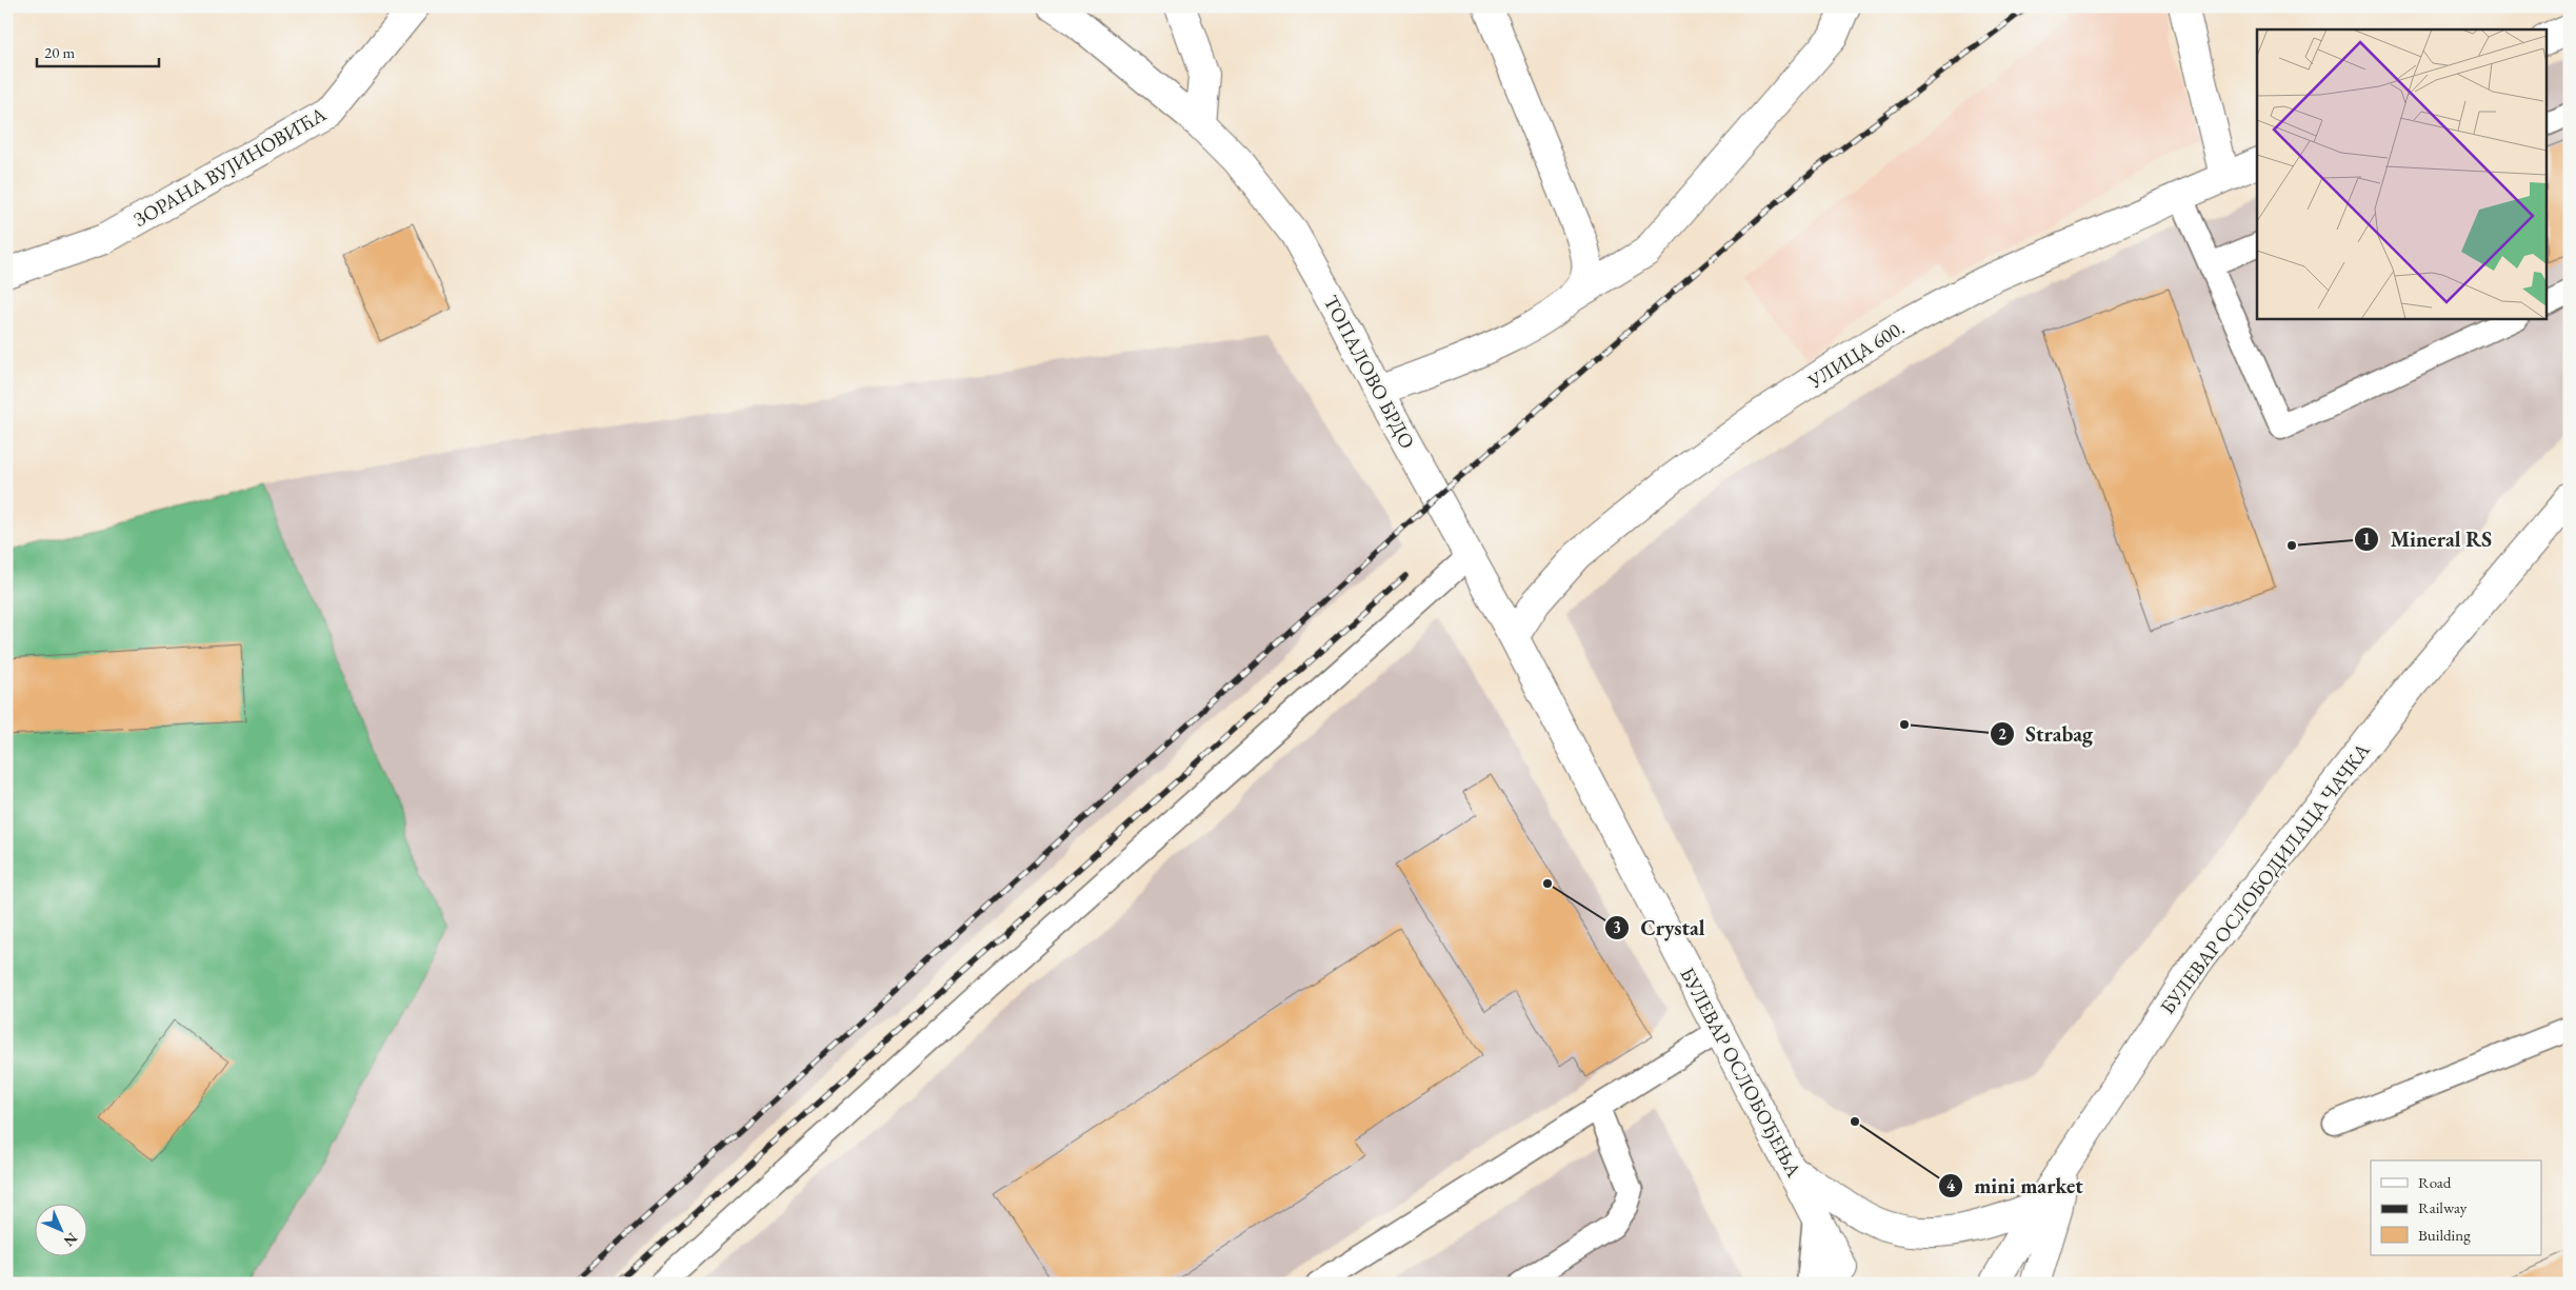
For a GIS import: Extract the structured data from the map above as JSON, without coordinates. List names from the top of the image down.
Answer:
{
  "streets": {
    "street": [
      "ЗОРАНА ВУЈИНОВИЋА",
      "УЛИЦА 600.",
      "ТОПАЛОВО БРДО",
      "БУЛЕВАР ОСЛОБОДИЛАЦА ЧАЧКА",
      "БУЛЕВАР ОСЛОБОЂЕЊА"
    ]
  },
  "crossings": [
    ["УЛИЦА 600.", "ТОПАЛОВО БРДО"],
    ["УЛИЦА 600.", "БУЛЕВАР ОСЛОБОЂЕЊА"],
    ["ТОПАЛОВО БРДО", "БУЛЕВАР ОСЛОБОЂЕЊА"]
  ],
  "places": [
    "Mineral RS",
    "Strabag",
    "Crystal",
    "mini market"
  ],
  "legend": ["Road", "Railway", "Building"],
  "scale_bar": "20 m",
  "north": "bottom right"
}
